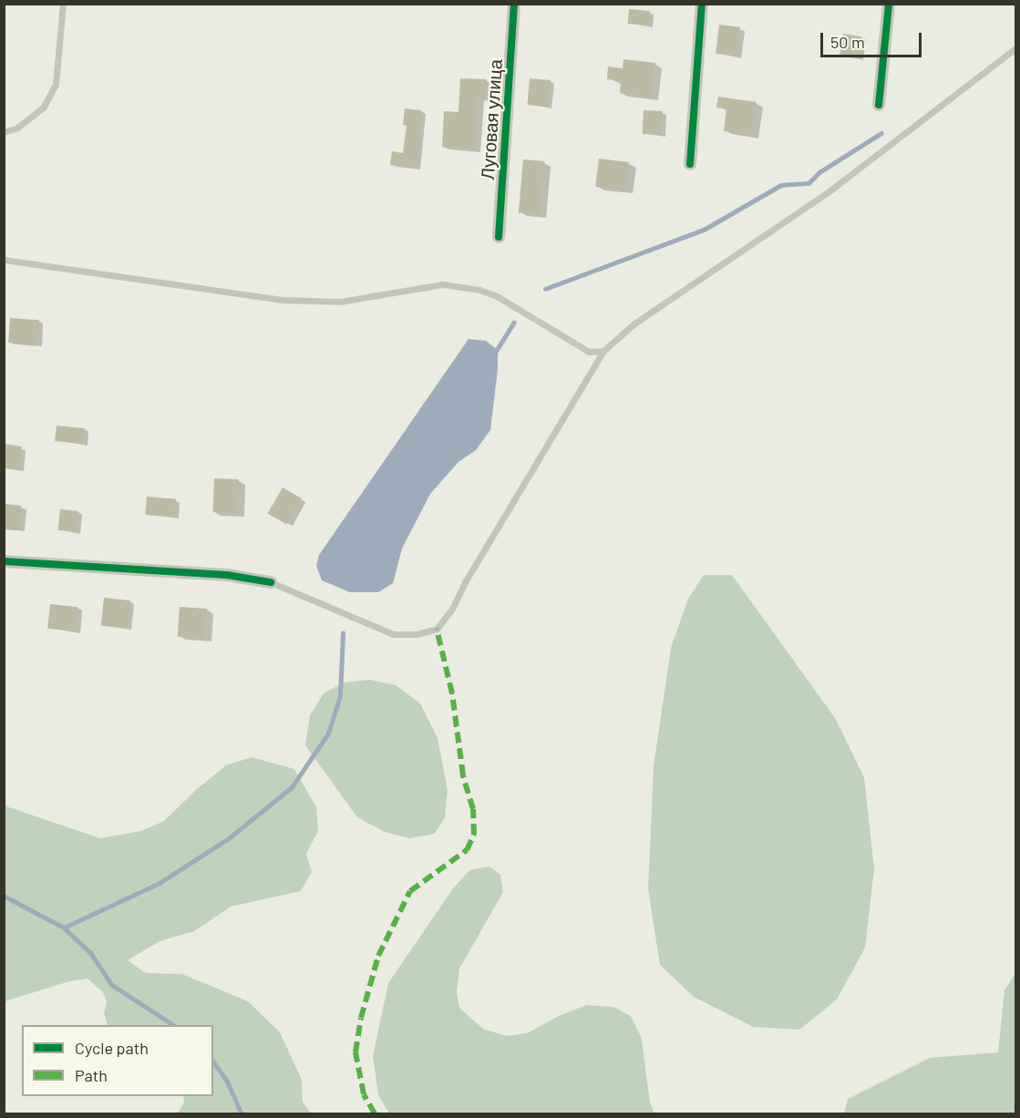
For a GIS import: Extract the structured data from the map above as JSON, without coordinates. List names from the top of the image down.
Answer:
{
  "streets": {
    "street": ["Луговая улица"]
  },
  "legend": ["Cycle path", "Path"],
  "scale_bar": "50 m"
}
